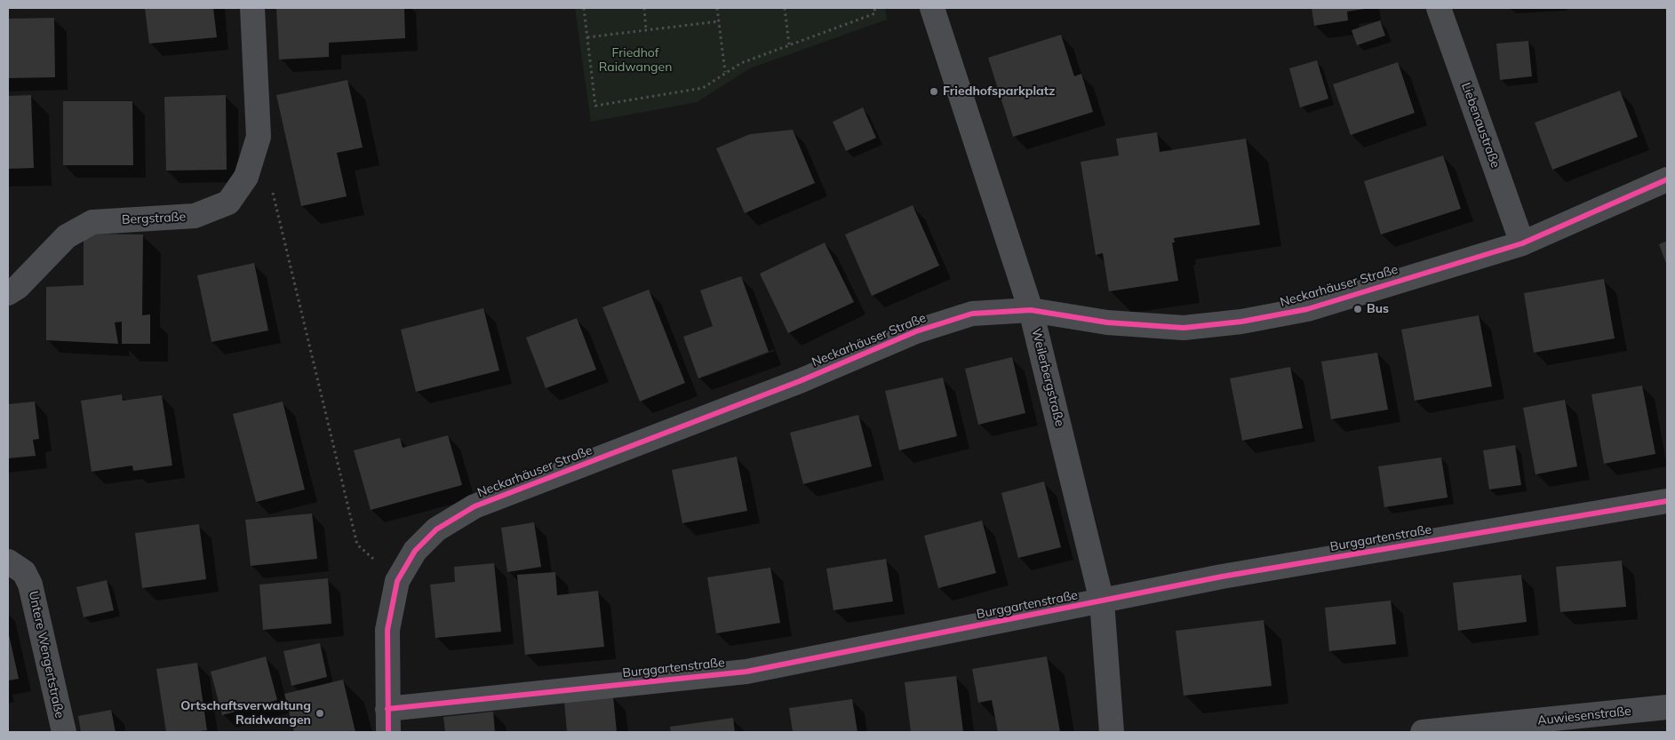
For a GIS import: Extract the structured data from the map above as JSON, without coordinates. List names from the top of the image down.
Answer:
{
  "streets": {
    "street": [
      "Liebenaustraße",
      "Bergstraße",
      "Neckarhäuser Straße",
      "Weilerbergstraße",
      "Burggartenstraße",
      "Untere Wengertstraße",
      "Auwiesenstraße"
    ]
  },
  "crossings": [
    ["Liebenaustraße", "Neckarhäuser Straße"],
    ["Neckarhäuser Straße", "Weilerbergstraße"],
    ["Neckarhäuser Straße", "Burggartenstraße"],
    ["Weilerbergstraße", "Burggartenstraße"]
  ],
  "parks": ["Friedhof Raidwangen"],
  "places": ["Friedhofsparkplatz", "Bus", "Ortschaftsverwaltung Raidwangen"]
}
